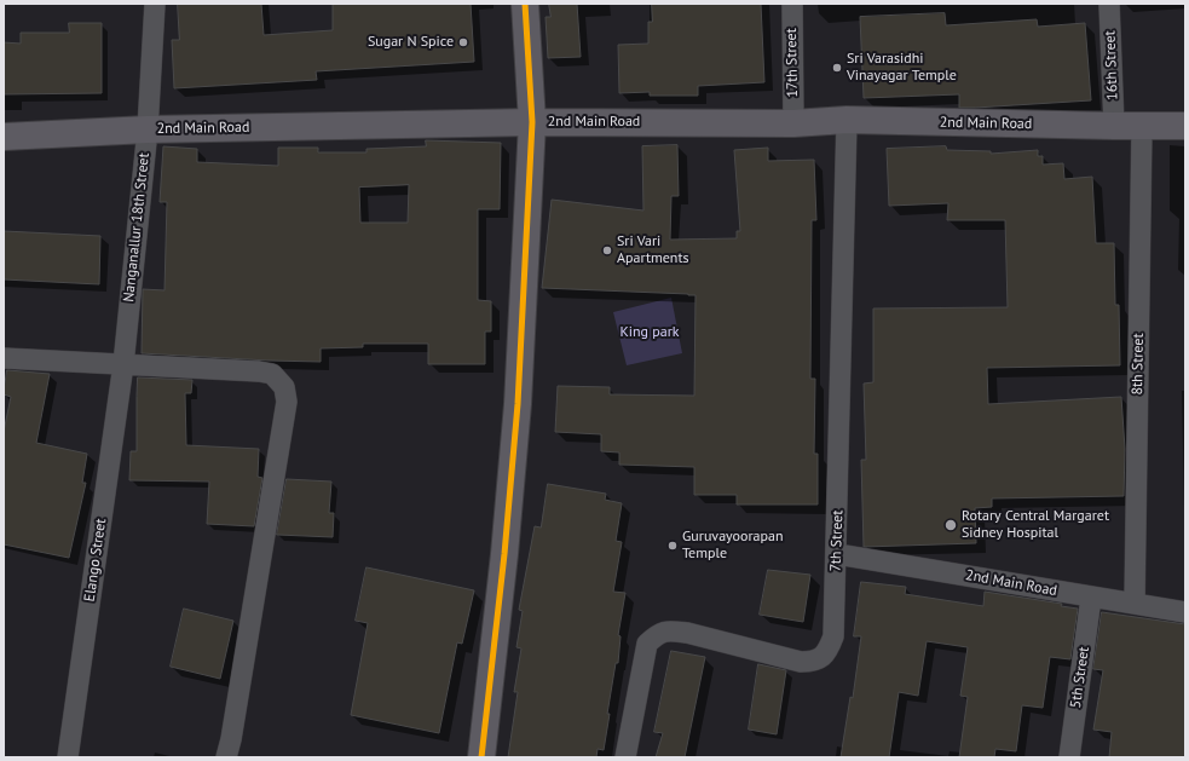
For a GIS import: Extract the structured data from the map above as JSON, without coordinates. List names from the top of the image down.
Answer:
{
  "streets": {
    "street": [
      "17th Street",
      "16th Street",
      "2nd Main Road",
      "Nanganallur 18th Street",
      "8th Street",
      "7th Street",
      "Elango Street",
      "5th Street"
    ]
  },
  "crossings": [
    ["17th Street", "2nd Main Road"],
    ["16th Street", "2nd Main Road"],
    ["2nd Main Road", "Nanganallur 18th Street"],
    ["2nd Main Road", "8th Street"],
    ["2nd Main Road", "7th Street"],
    ["2nd Main Road", "5th Street"],
    ["Nanganallur 18th Street", "Elango Street"]
  ],
  "parks": ["King park"],
  "places": [
    "Sugar N Spice",
    "Sri Varasidhi Vinayagar Temple",
    "Sri Vari Apartments",
    "Rotary Central Margaret Sidney Hospital",
    "Guruvayoorapan Temple"
  ]
}
